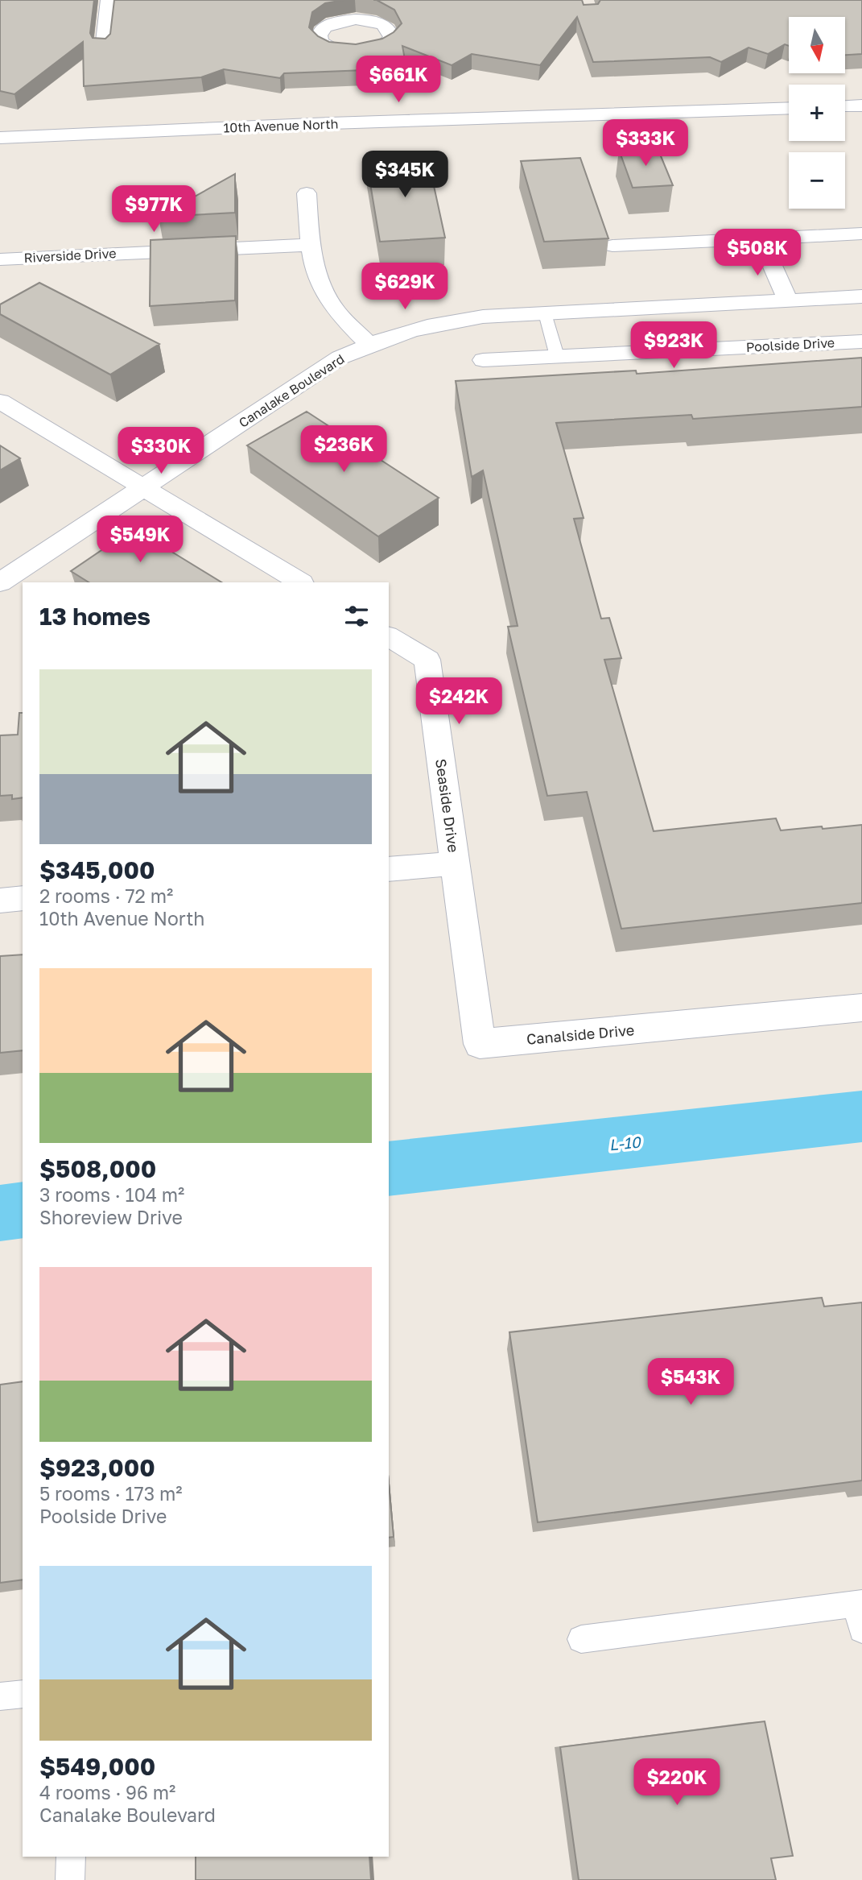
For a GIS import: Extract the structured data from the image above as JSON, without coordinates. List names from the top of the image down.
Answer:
{
  "streets": {
    "street": [
      "10th Avenue North",
      "Riverside Drive",
      "Poolside Drive",
      "Canalake Boulevard",
      "Seaside Drive",
      "Canalside Drive"
    ]
  },
  "crossings": [
    ["Seaside Drive", "Canalside Drive"]
  ],
  "water": ["L-10"],
  "north": "bottom",
  "page": {
    "map_buttons": ["+", "−"],
    "price": [
      "$661K",
      "$333K",
      "$345K",
      "$977K",
      "$508K",
      "$629K",
      "$923K",
      "$236K",
      "$330K",
      "$549K",
      "$242K",
      "$543K",
      "$220K"
    ],
    "heading": "13 homes",
    "list": [
      {
        "name": "$345,000",
        "note": "2 rooms · 72 m² · 10th Avenue North"
      },
      {
        "name": "$508,000",
        "note": "3 rooms · 104 m² · Shoreview Drive"
      },
      {
        "name": "$923,000",
        "note": "5 rooms · 173 m² · Poolside Drive"
      },
      {
        "name": "$549,000",
        "note": "4 rooms · 96 m² · Canalake Boulevard"
      }
    ]
  }
}
